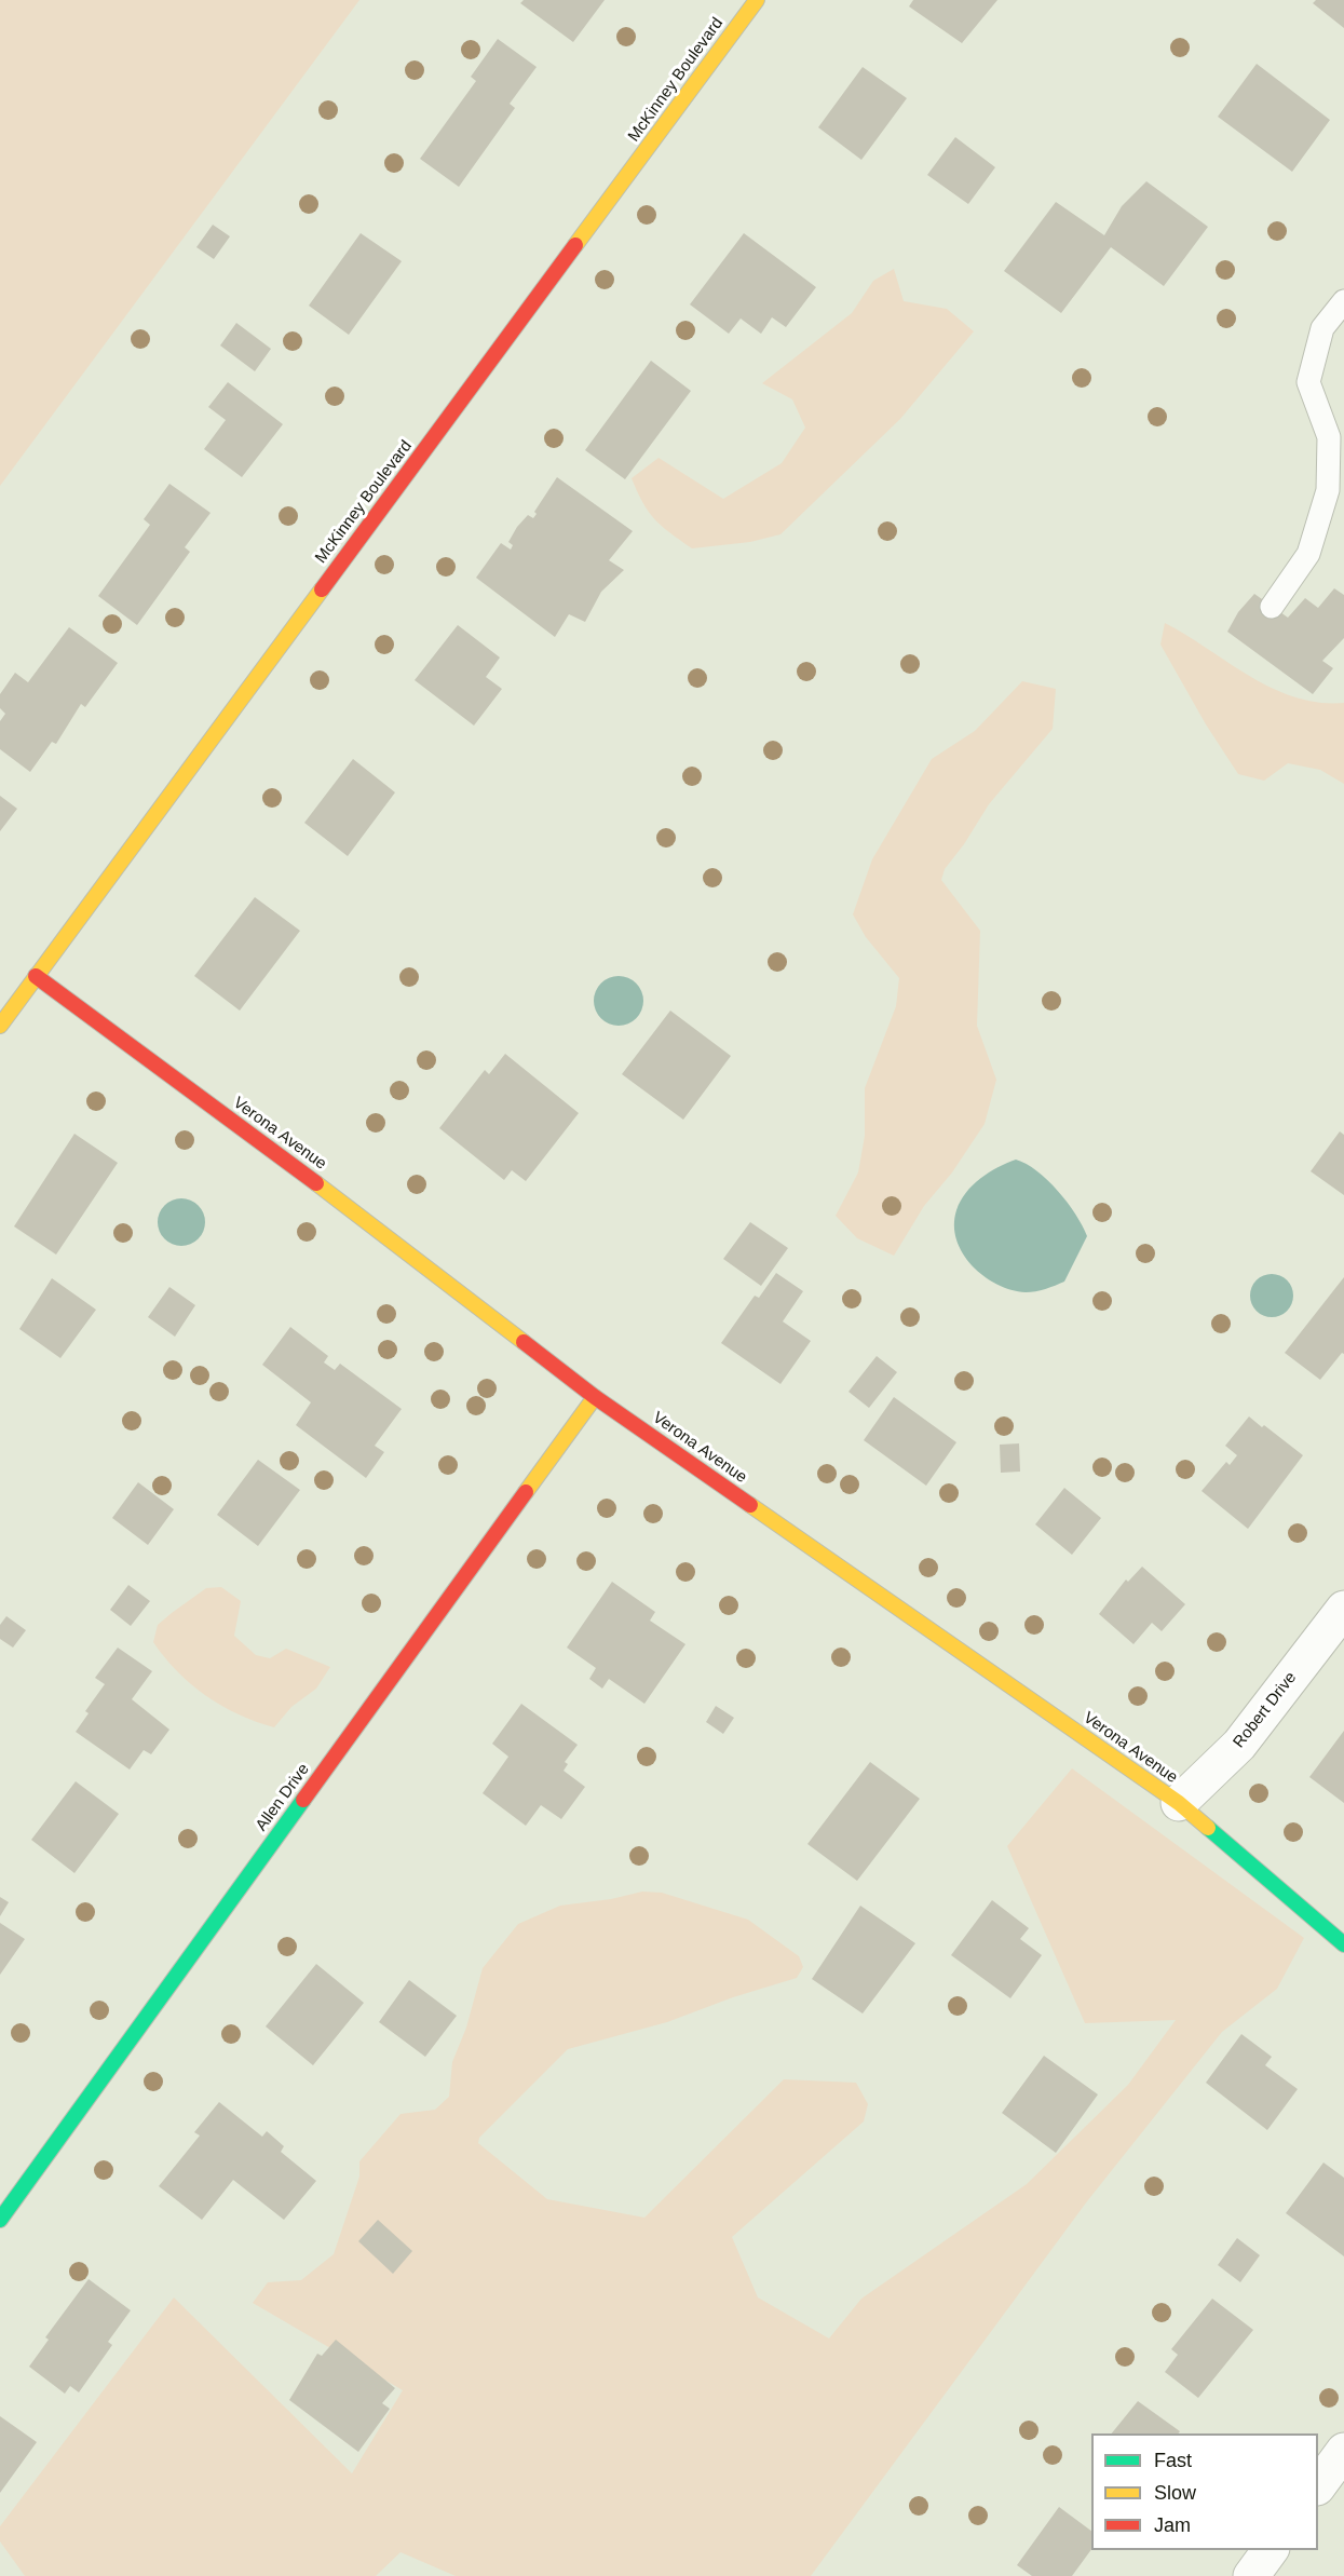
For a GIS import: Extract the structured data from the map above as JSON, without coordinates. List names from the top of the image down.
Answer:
{
  "streets": {
    "street": [
      "McKinney Boulevard",
      "Verona Avenue",
      "Robert Drive",
      "Allen Drive"
    ]
  },
  "crossings": [
    ["McKinney Boulevard", "Verona Avenue"],
    ["Verona Avenue", "Robert Drive"],
    ["Verona Avenue", "Allen Drive"]
  ],
  "legend": ["Fast", "Slow", "Jam"]
}
